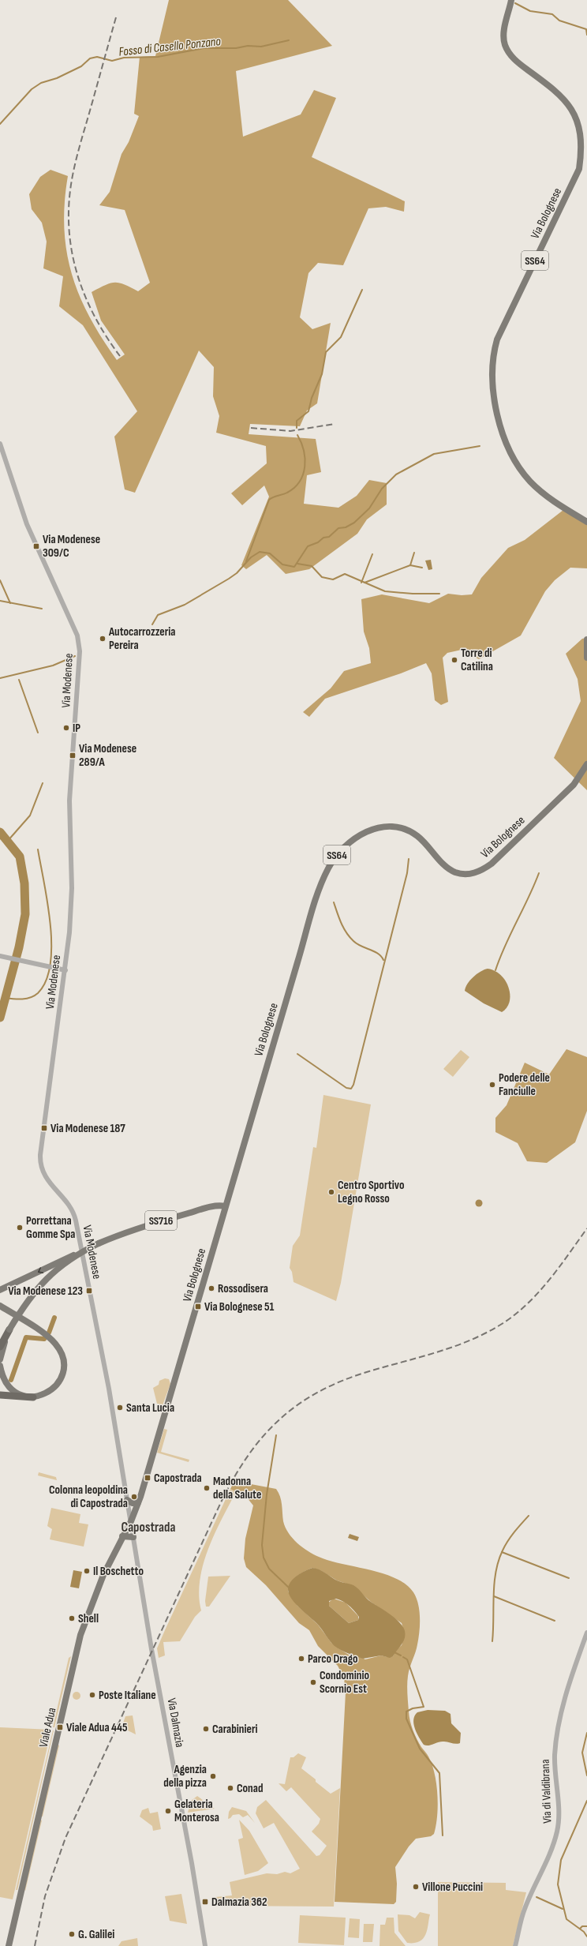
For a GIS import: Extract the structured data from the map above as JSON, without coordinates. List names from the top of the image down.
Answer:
{
  "streets": {
    "highway": ["SS716"],
    "main road": ["Via Bolognese", "SS64", "Viale Adua"],
    "street": ["Via Modenese", "Via Dalmazia", "Via di Valdibrana"]
  },
  "crossings": [
    ["Via Bolognese", "Via Modenese"],
    ["Via Bolognese", "SS716"],
    ["Via Bolognese", "Via Dalmazia"],
    ["Via Bolognese", "Viale Adua"],
    ["Via Modenese", "Via Dalmazia"],
    ["Via Modenese", "Viale Adua"],
    ["Via Dalmazia", "Viale Adua"]
  ],
  "districts": ["Capostrada"],
  "water": ["Fosso di Casello Ponzano"],
  "places": {
    "transit": [
      "Via Modenese 309/C",
      "Via Modenese 289/A",
      "Via Modenese 187",
      "Via Modenese 123",
      "Via Bolognese 51",
      "Capostrada",
      "Viale Adua 445",
      "Dalmazia 362"
    ],
    "other": [
      "Autocarrozzeria Pereira",
      "Torre di Catilina",
      "IP",
      "Podere delle Fanciulle",
      "Centro Sportivo Legno Rosso",
      "Porrettana Gomme Spa",
      "Rossodisera",
      "Santa Lucia",
      "Madonna della Salute",
      "Colonna leopoldina di Capostrada",
      "Il Boschetto",
      "Shell",
      "Parco Drago",
      "Condominio Scornio Est",
      "Poste Italiane",
      "Carabinieri",
      "Agenzia della pizza",
      "Conad",
      "Gelateria Monterosa",
      "Villone Puccini",
      "G. Galilei"
    ]
  }
}
